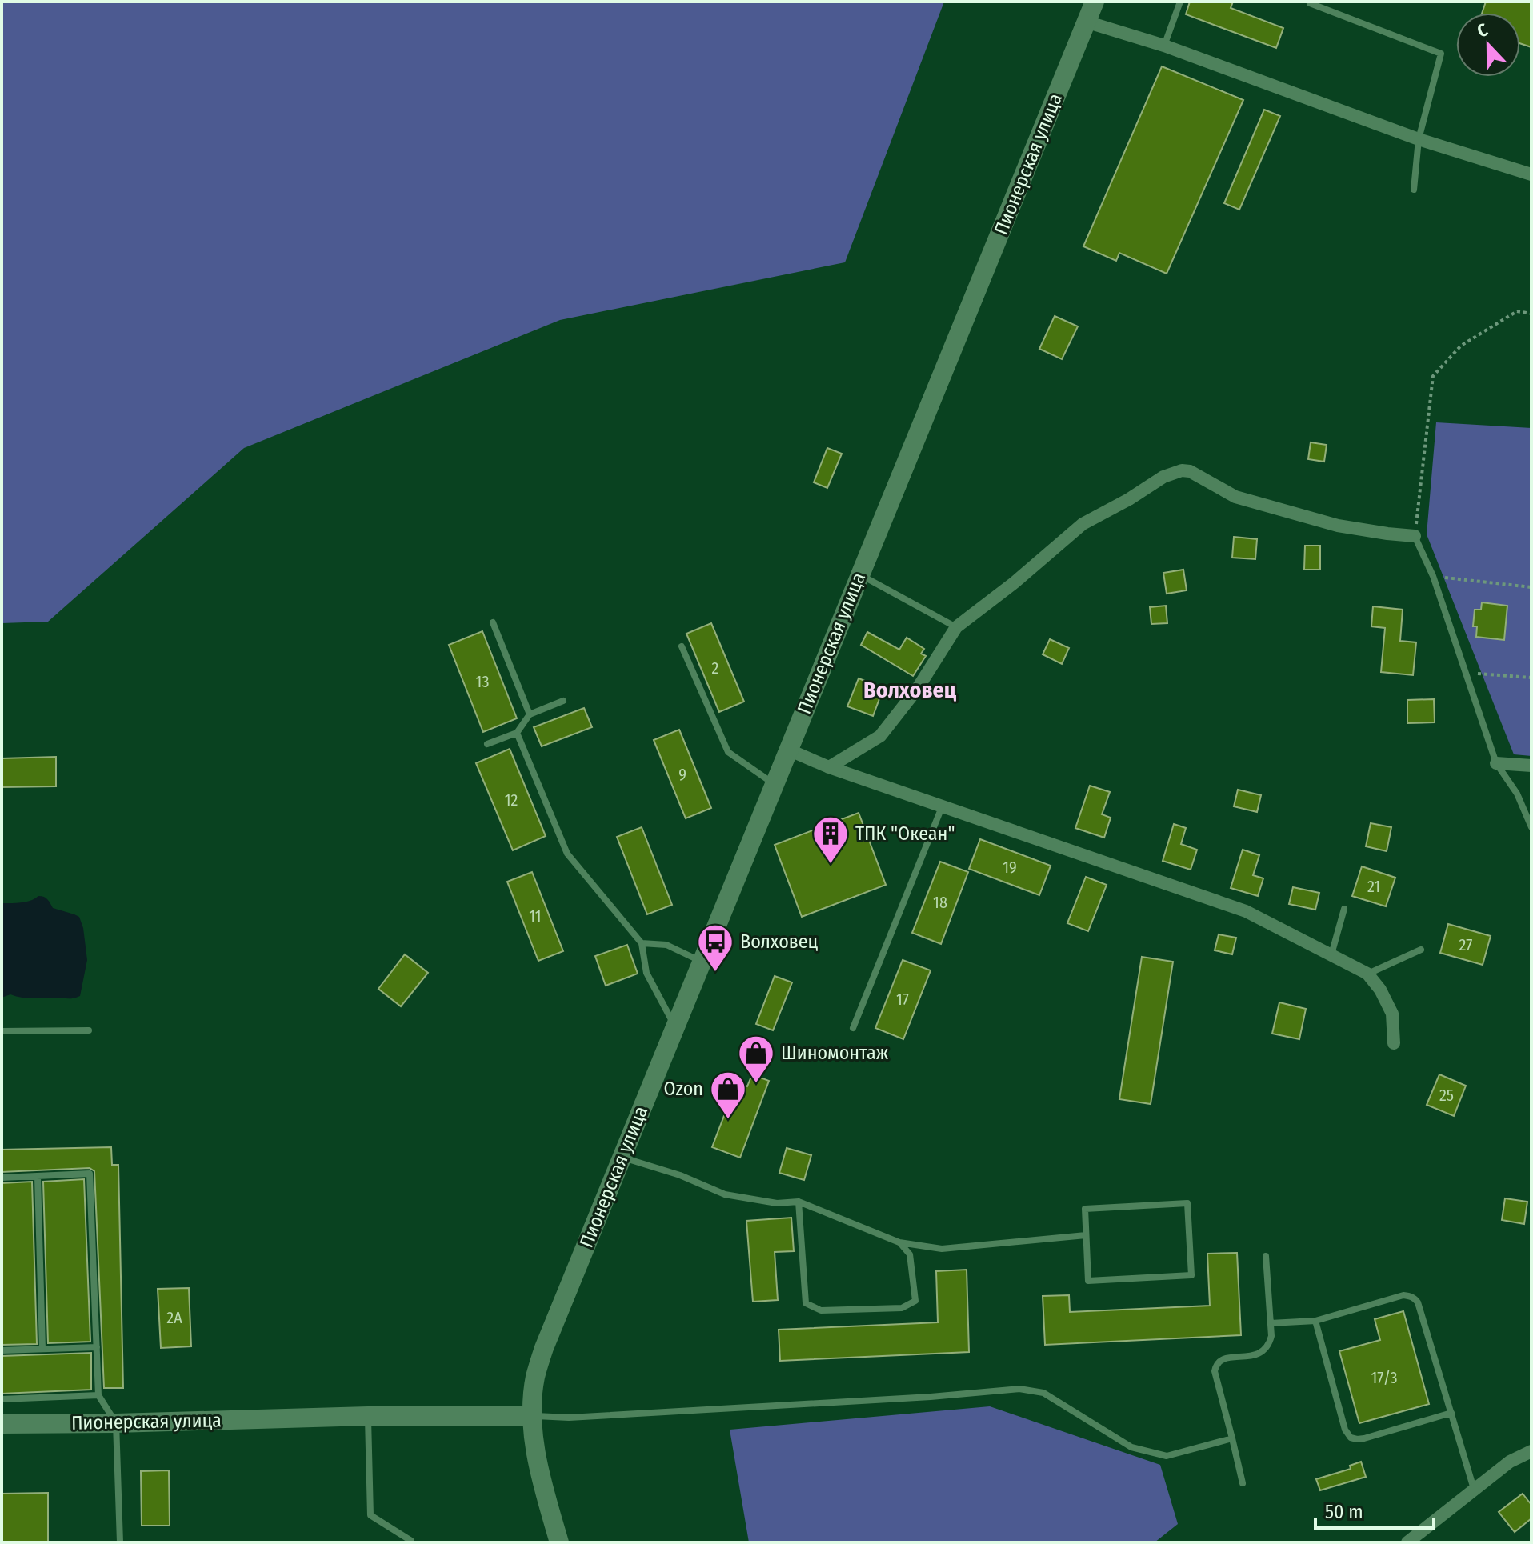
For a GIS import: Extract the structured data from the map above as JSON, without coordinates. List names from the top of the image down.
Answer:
{
  "streets": {
    "street": ["Пионерская улица"]
  },
  "districts": ["Волховец"],
  "places": {
    "building": ["ТПК \"Океан\""],
    "bus stop": ["Волховец"],
    "shop": ["Шиномонтаж", "Ozon"]
  },
  "house_numbers": [
    "2",
    "13",
    "9",
    "12",
    "19",
    "21",
    "18",
    "11",
    "27",
    "17",
    "25",
    "2А",
    "17/3"
  ],
  "scale_bar": "50 m",
  "north": "top"
}
